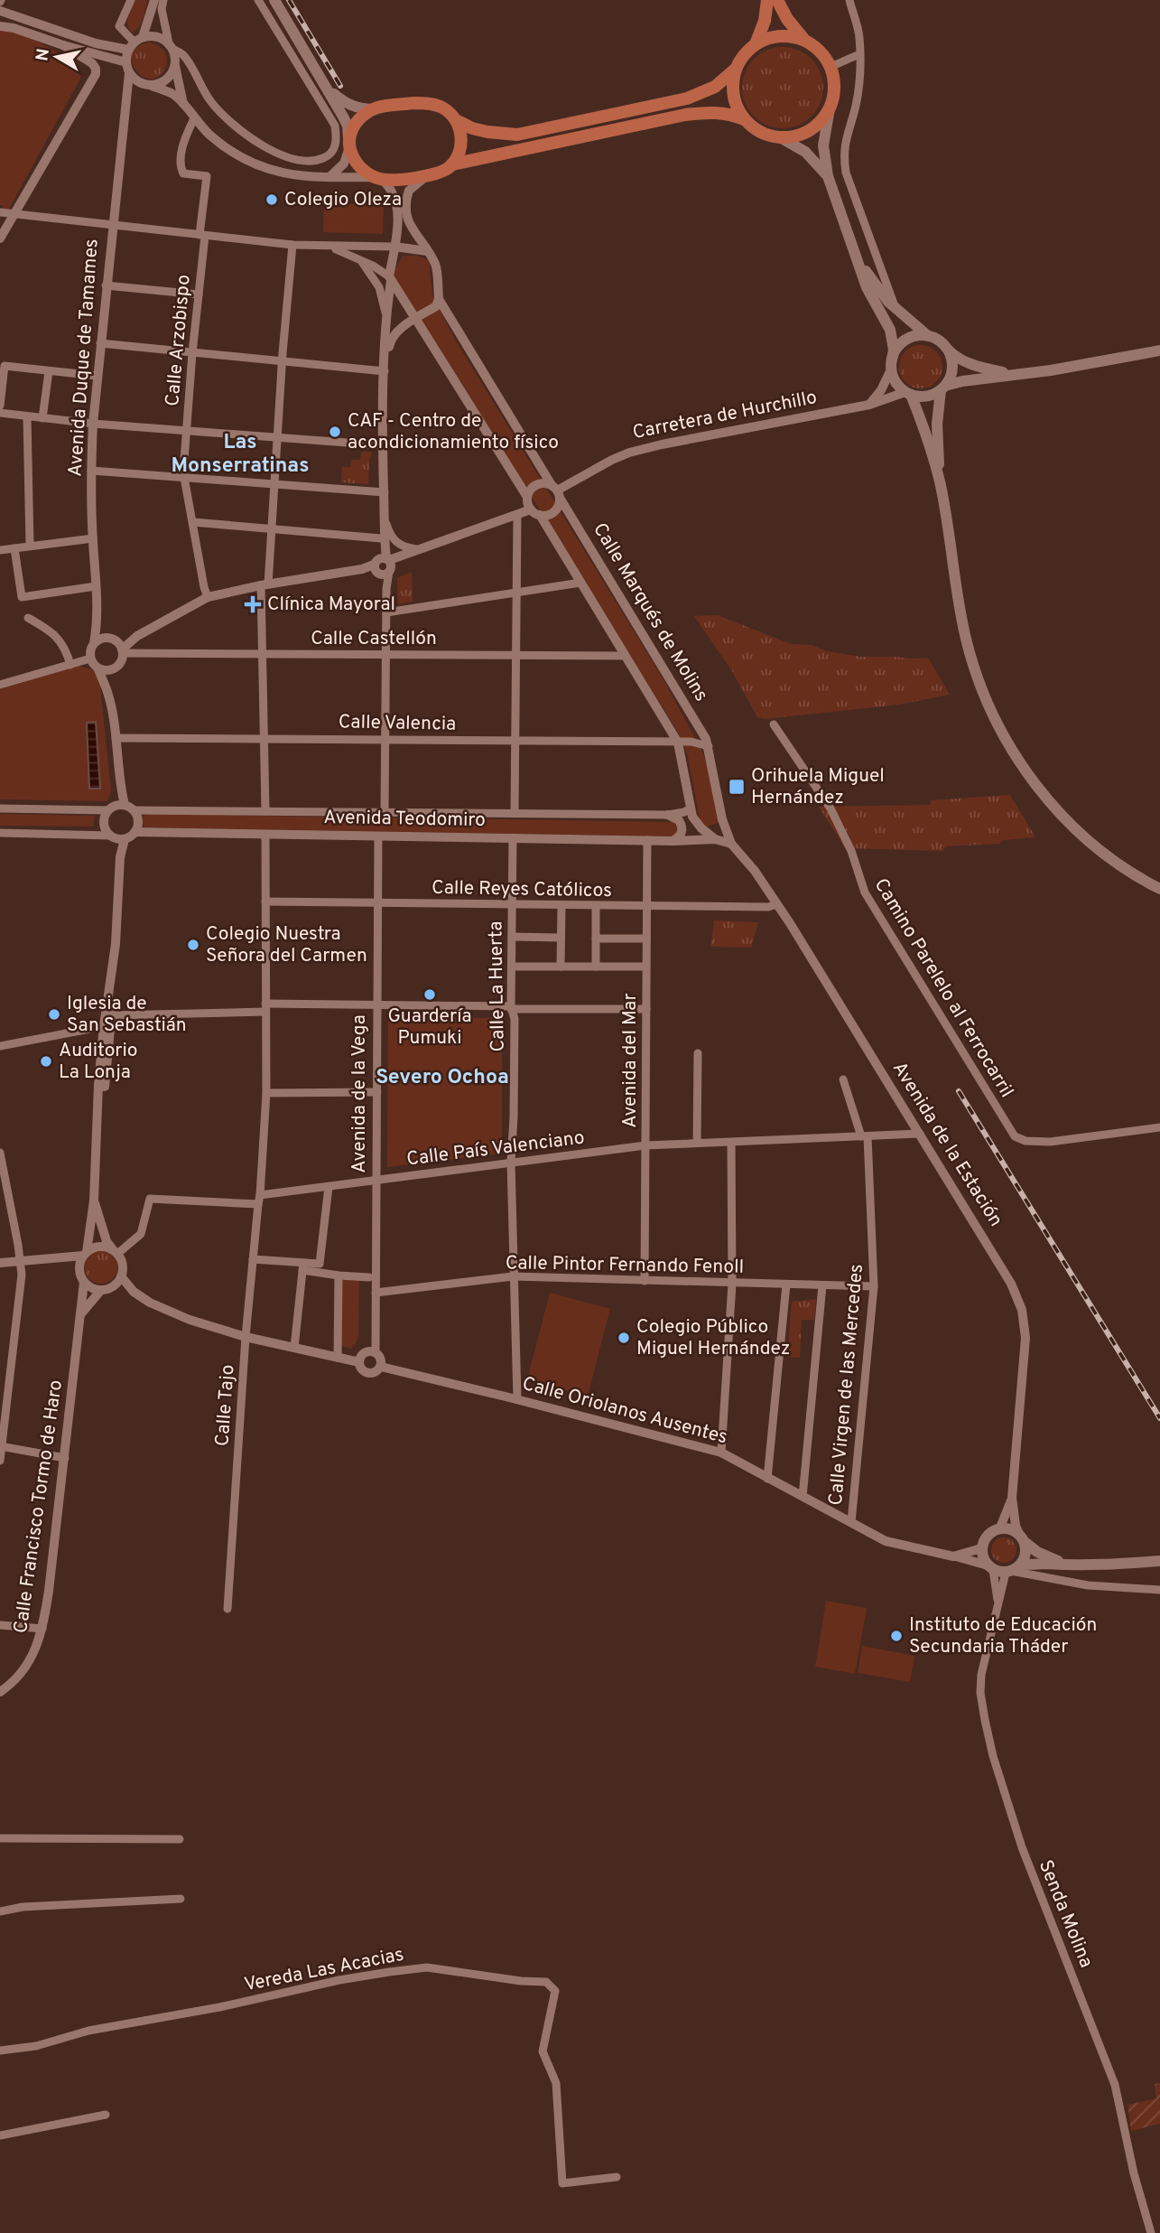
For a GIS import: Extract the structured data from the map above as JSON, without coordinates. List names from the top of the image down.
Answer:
{
  "streets": {
    "street": [
      "Calle Arzobispo",
      "Avenida Duque de Tamames",
      "Carretera de Hurchillo",
      "Calle Marqués de Molins",
      "Calle Castellón",
      "Calle Valencia",
      "Avenida Teodomiro",
      "Calle Reyes Católicos",
      "Calle La Huerta",
      "Camino Parelelo al Ferrocarril",
      "Avenida del Mar",
      "Avenida de la Vega",
      "Avenida de la Estación",
      "Calle País Valenciano",
      "Calle Pintor Fernando Fenoll",
      "Calle Virgen de las Mercedes",
      "Calle Tajo",
      "Calle Oriolanos Ausentes",
      "Calle Francisco Tormo de Haro",
      "Senda Molina",
      "Vereda Las Acacias"
    ]
  },
  "crossings": [
    ["Avenida Duque de Tamames", "Calle Castellón"],
    ["Carretera de Hurchillo", "Calle Marqués de Molins"],
    ["Calle Marqués de Molins", "Avenida Teodomiro"],
    ["Calle Marqués de Molins", "Avenida de la Estación"],
    ["Avenida Teodomiro", "Calle La Huerta"],
    ["Avenida Teodomiro", "Avenida del Mar"],
    ["Avenida Teodomiro", "Avenida de la Vega"],
    ["Avenida Teodomiro", "Avenida de la Estación"],
    ["Avenida Teodomiro", "Calle Tajo"],
    ["Calle Reyes Católicos", "Calle La Huerta"],
    ["Calle Reyes Católicos", "Avenida del Mar"],
    ["Calle Reyes Católicos", "Avenida de la Vega"],
    ["Calle Reyes Católicos", "Avenida de la Estación"],
    ["Calle Reyes Católicos", "Calle Tajo"],
    ["Calle La Huerta", "Calle País Valenciano"],
    ["Calle La Huerta", "Calle Pintor Fernando Fenoll"],
    ["Calle La Huerta", "Calle Oriolanos Ausentes"],
    ["Avenida del Mar", "Calle País Valenciano"],
    ["Avenida del Mar", "Calle Pintor Fernando Fenoll"],
    ["Avenida de la Vega", "Calle País Valenciano"],
    ["Avenida de la Vega", "Calle Pintor Fernando Fenoll"],
    ["Avenida de la Vega", "Calle Oriolanos Ausentes"],
    ["Avenida de la Estación", "Calle País Valenciano"],
    ["Avenida de la Estación", "Calle Oriolanos Ausentes"],
    ["Avenida de la Estación", "Senda Molina"],
    ["Calle País Valenciano", "Calle Virgen de las Mercedes"],
    ["Calle País Valenciano", "Calle Tajo"],
    ["Calle País Valenciano", "Calle Francisco Tormo de Haro"],
    ["Calle Pintor Fernando Fenoll", "Calle Virgen de las Mercedes"],
    ["Calle Virgen de las Mercedes", "Calle Oriolanos Ausentes"],
    ["Calle Oriolanos Ausentes", "Senda Molina"]
  ],
  "districts": ["Las Monserratinas", "Severo Ochoa"],
  "places": {
    "other": [
      "Colegio Oleza",
      "CAF - Centro de acondicionamiento físico",
      "Colegio Nuestra Señora del Carmen",
      "Guardería Pumuki",
      "Iglesia de San Sebastián",
      "Auditorio La Lonja",
      "Colegio Público Miguel Hernández",
      "Instituto de Educación Secundaria Tháder"
    ],
    "health": ["Clínica Mayoral"],
    "transit": ["Orihuela Miguel Hernández"]
  },
  "north": "left"
}
